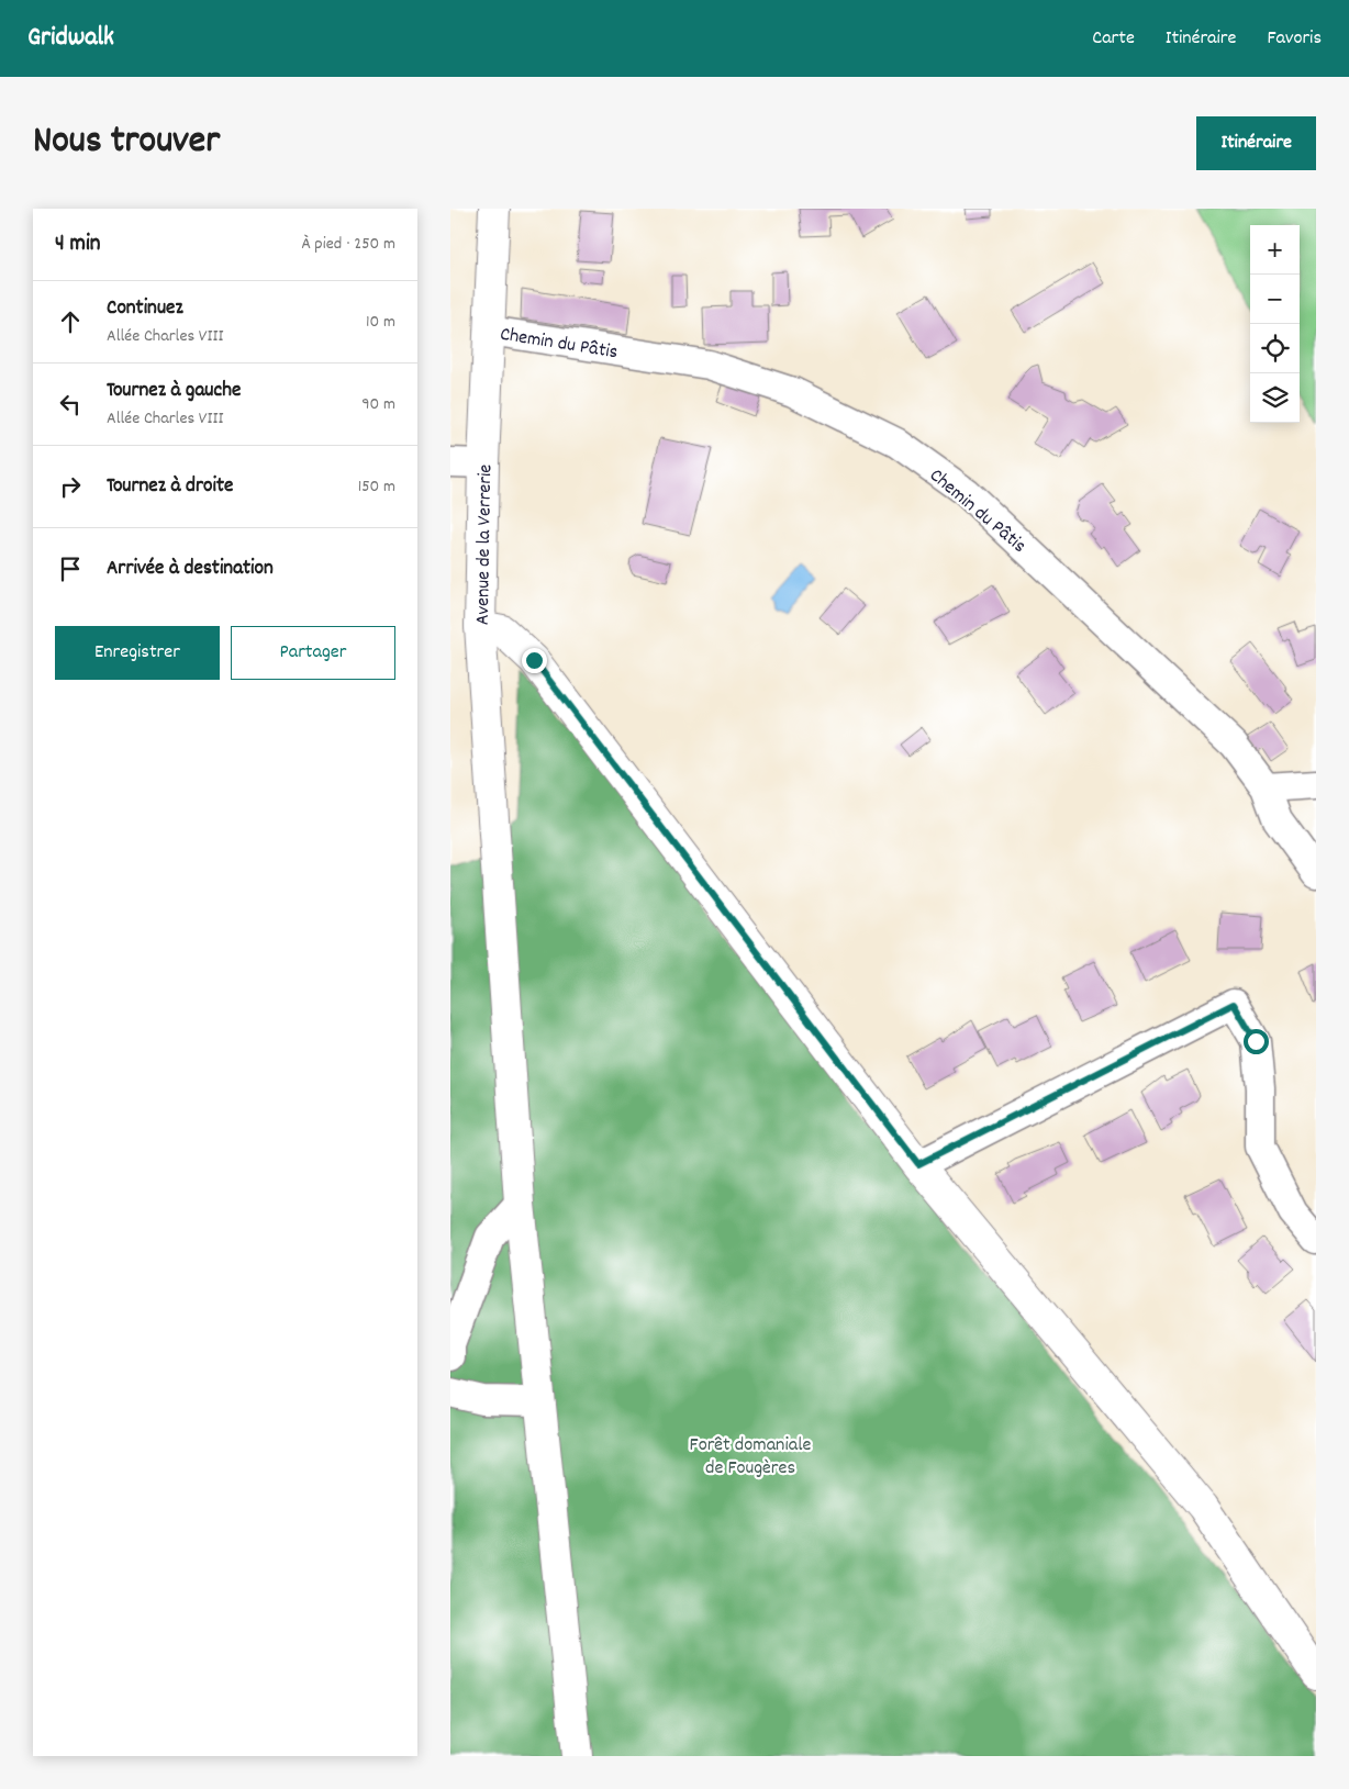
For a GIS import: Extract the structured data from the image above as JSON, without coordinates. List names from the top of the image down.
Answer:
{
  "streets": {
    "main road": ["Avenue de la Verrerie"],
    "street": ["Chemin du Pâtis"]
  },
  "crossings": [
    ["Chemin du Pâtis", "Avenue de la Verrerie"]
  ],
  "parks": ["Forêt domaniale de Fougères"],
  "page": {
    "header": "Gridwalk",
    "nav": ["Carte", "Itinéraire", "Favoris"],
    "title": "Nous trouver",
    "buttons": [
      "Itinéraire",
      ["Enregistrer", "Partager"]
    ],
    "heading": ["4 min", "À pied · 250 m"],
    "map_buttons": ["+", "−"],
    "list": [
      ["Continuez", "Allée Charles VIII", "10 m"],
      ["Tournez à gauche", "Allée Charles VIII", "90 m"],
      ["Tournez à droite", "150 m"],
      "Arrivée à destination"
    ]
  }
}
